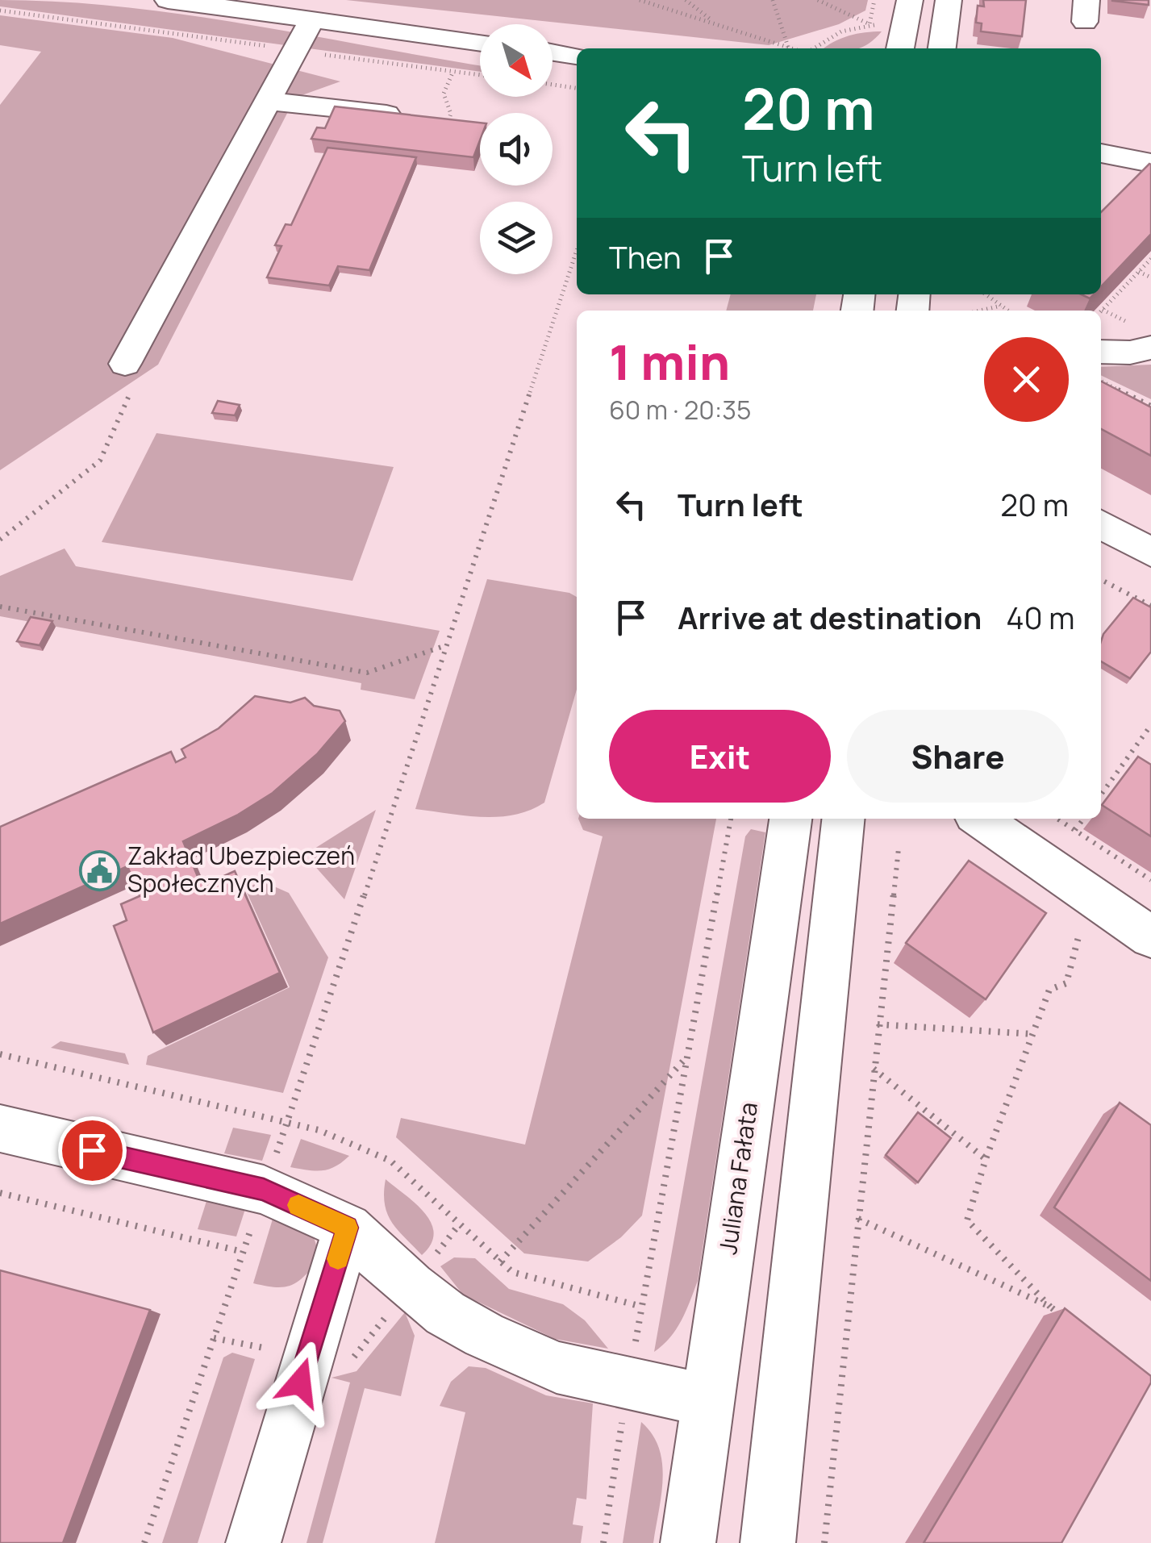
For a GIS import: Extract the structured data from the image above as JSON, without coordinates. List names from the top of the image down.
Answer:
{
  "streets": {
    "street": ["Juliana Fałata"]
  },
  "places": {
    "public building": ["Zakład Ubezpieczeń Społecznych"]
  },
  "north": "bottom right",
  "page": {
    "turn": ["20 m", "Turn left"],
    "then": "Then",
    "heading": ["1 min", "60 m · 20:35"],
    "list": [
      {
        "name": "Turn left",
        "value": "20 m"
      },
      {
        "name": "Arrive at destination",
        "value": "40 m"
      }
    ],
    "buttons": ["Exit", "Share"]
  }
}
